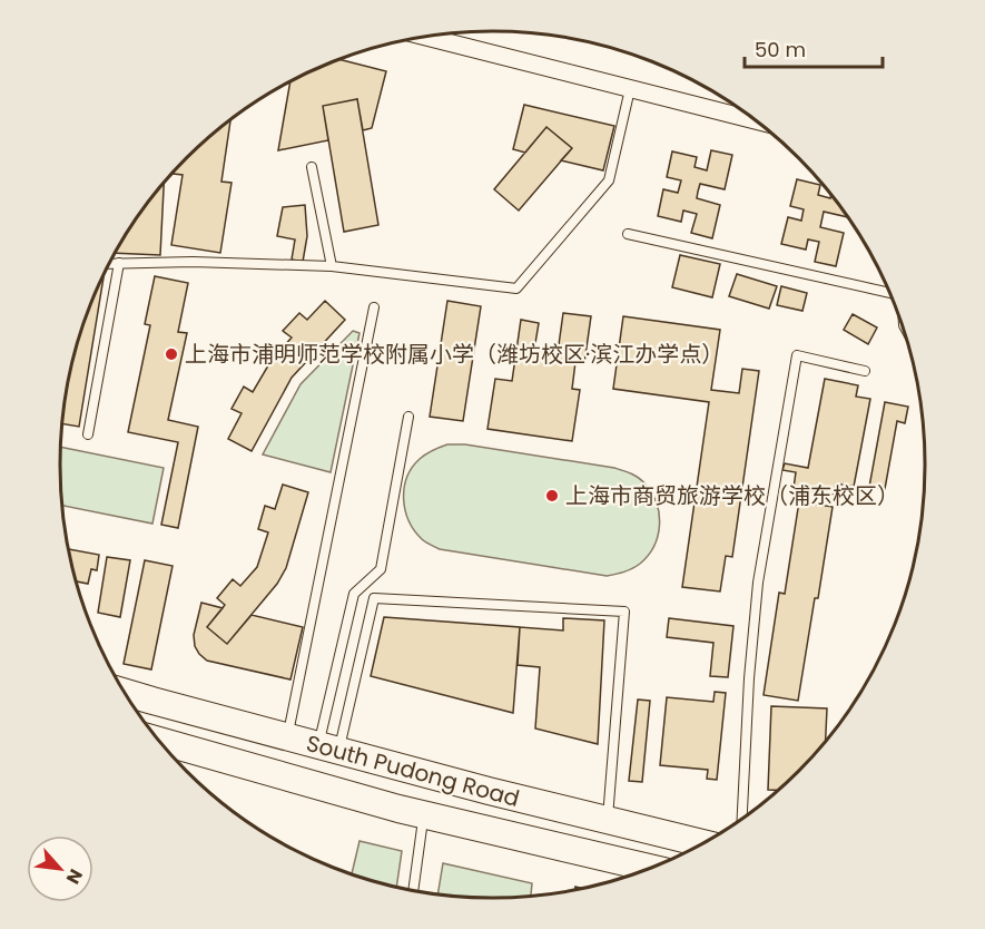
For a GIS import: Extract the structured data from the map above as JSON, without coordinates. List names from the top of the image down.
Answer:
{
  "streets": {
    "main road": ["South Pudong Road"]
  },
  "places": ["上海市浦明师范学校附属小学（潍坊校区·滨江办学点）", "上海市商贸旅游学校（浦东校区）"],
  "scale_bar": "50 m",
  "north": "bottom right"
}
